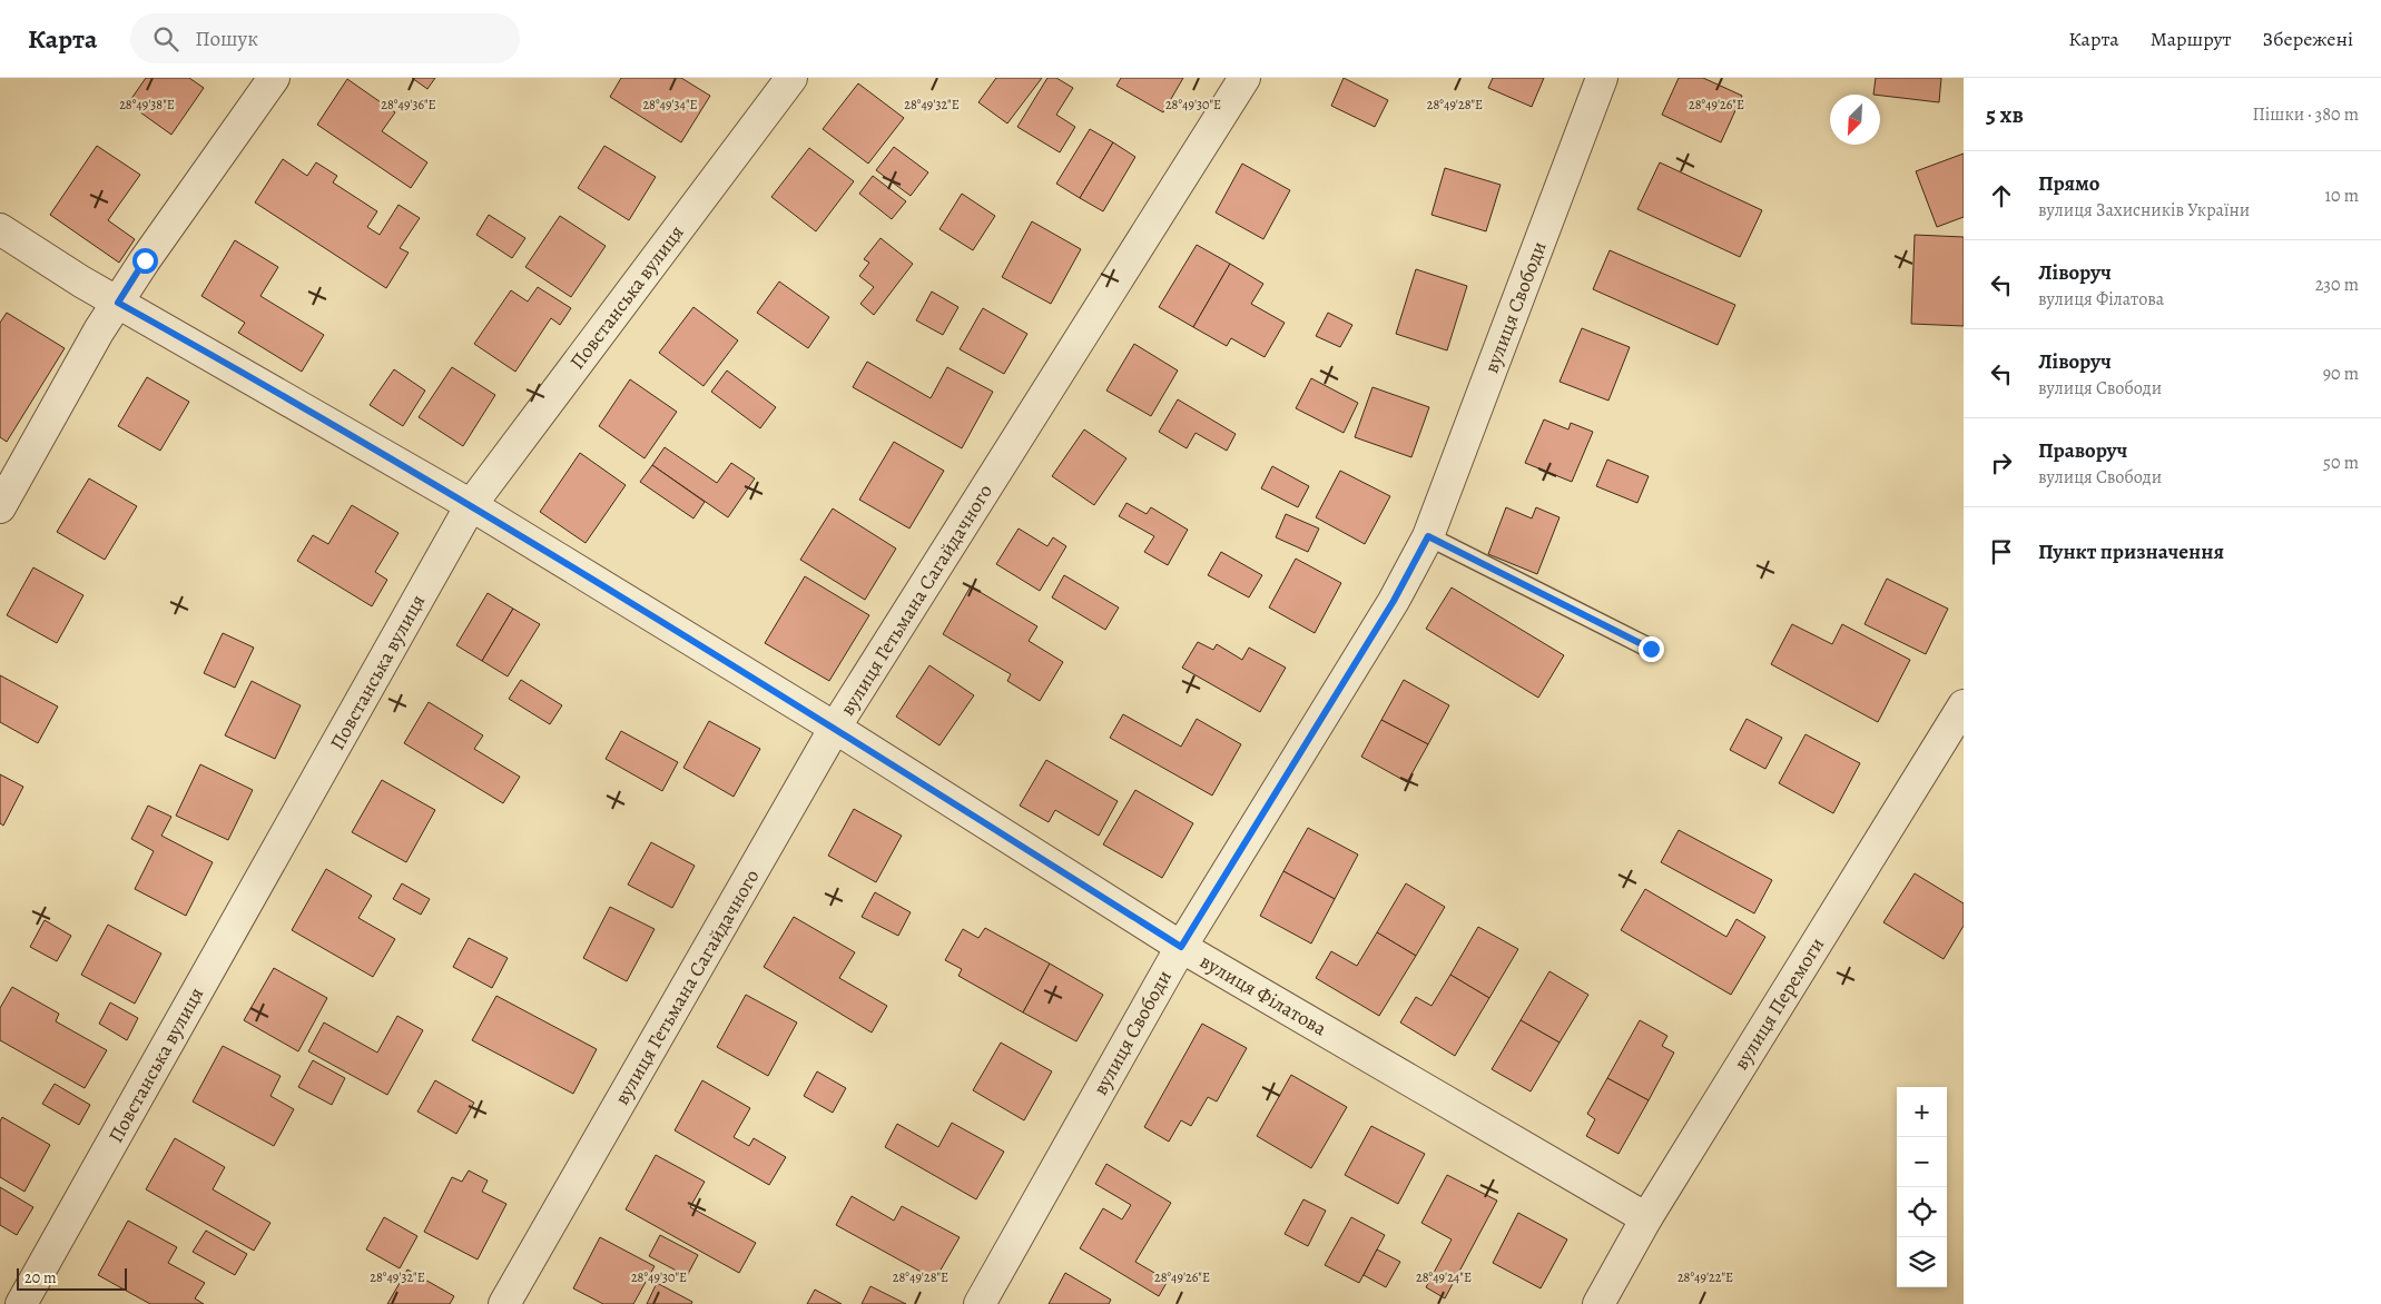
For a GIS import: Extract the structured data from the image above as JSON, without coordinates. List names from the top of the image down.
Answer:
{
  "streets": {
    "street": [
      "Повстанська вулиця",
      "вулиця Свободи",
      "вулиця Гетьмана Сагайдачного",
      "вулиця Філатова",
      "вулиця Перемоги"
    ]
  },
  "crossings": [
    ["Повстанська вулиця", "вулиця Філатова"],
    ["вулиця Свободи", "вулиця Філатова"],
    ["вулиця Гетьмана Сагайдачного", "вулиця Філатова"],
    ["вулиця Філатова", "вулиця Перемоги"]
  ],
  "scale_bar": "20 m",
  "north": "bottom left",
  "page": {
    "header": "Карта",
    "search": "Пошук",
    "nav": ["Карта", "Маршрут", "Збережені"],
    "heading": ["5 хв", "Пішки · 380 m"],
    "list": [
      ["Прямо", "вулиця Захисників України", "10 m"],
      ["Ліворуч", "вулиця Філатова", "230 m"],
      ["Ліворуч", "вулиця Свободи", "90 m"],
      ["Праворуч", "вулиця Свободи", "50 m"],
      "Пункт призначення"
    ],
    "map_buttons": ["+", "−"],
    "scale": "20 m"
  },
  "coordinates": [
    "28°49'38\"E",
    "28°49'36\"E",
    "28°49'34\"E",
    "28°49'32\"E",
    "28°49'30\"E",
    "28°49'28\"E",
    "28°49'26\"E",
    "28°49'24\"E",
    "28°49'22\"E"
  ]
}
